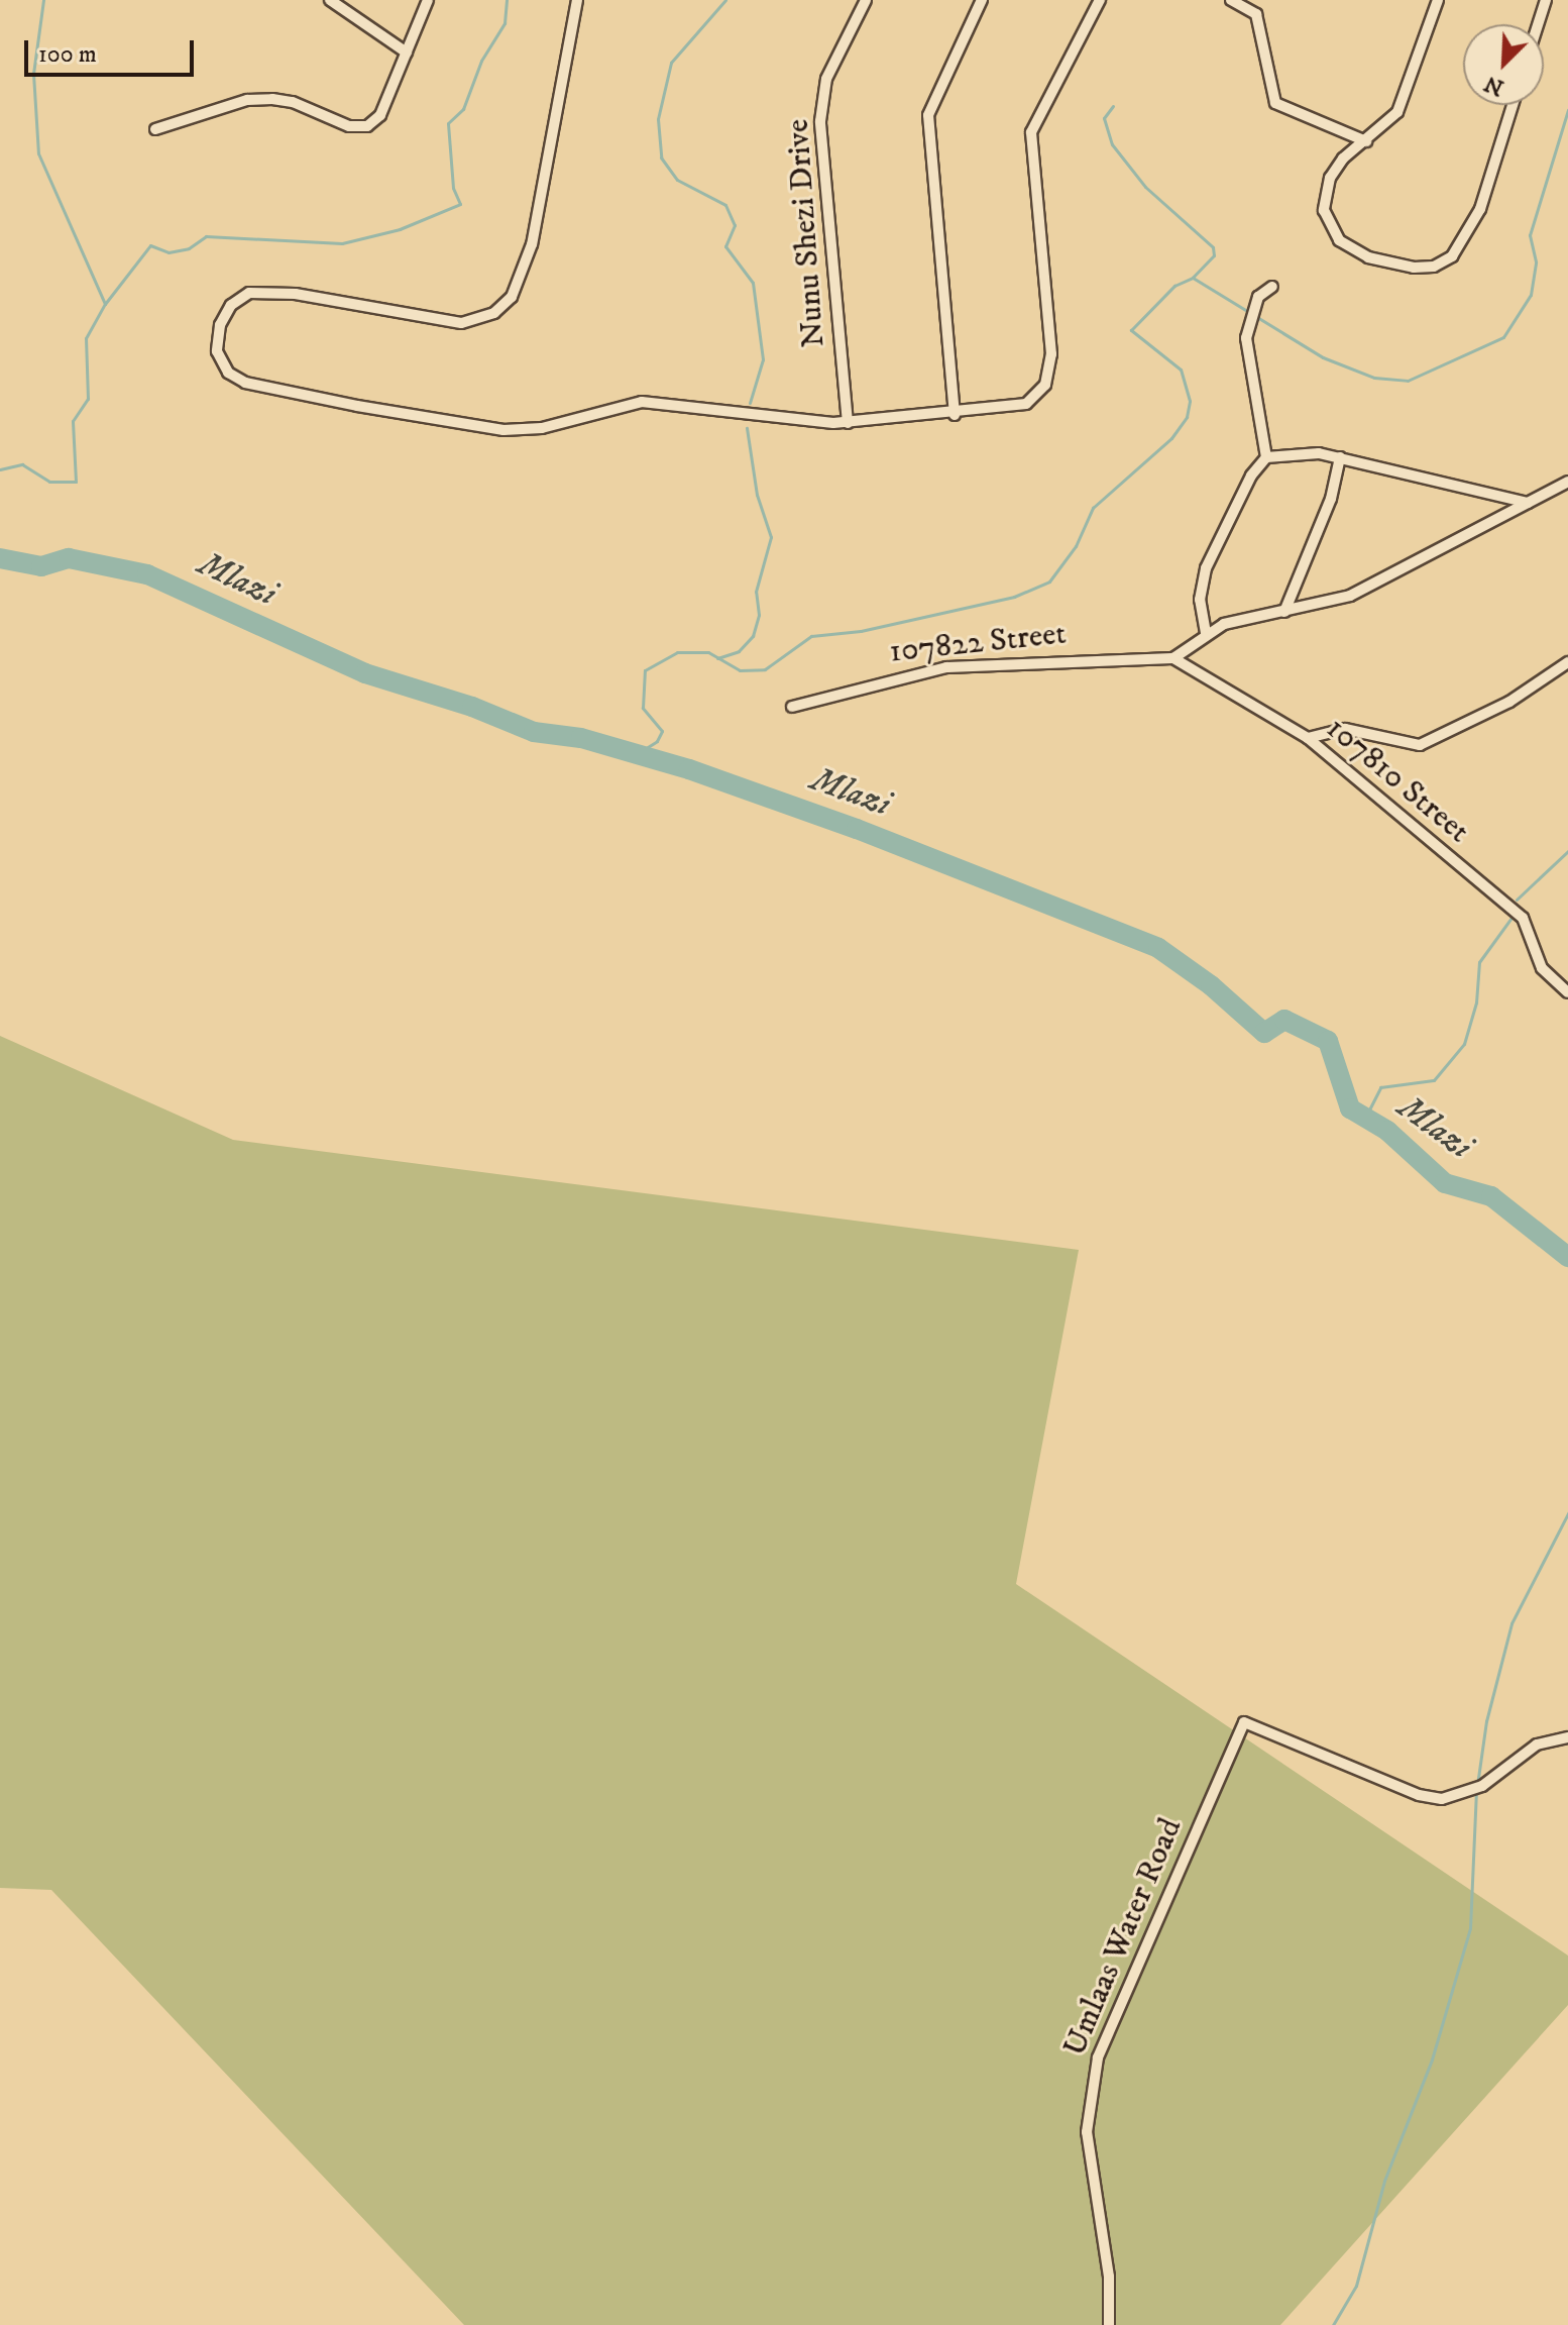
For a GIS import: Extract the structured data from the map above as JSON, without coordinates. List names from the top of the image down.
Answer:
{
  "streets": {
    "street": [
      "Nunu Shezi Drive",
      "107822 Street",
      "107810 Street",
      "Umlaas Water Road"
    ]
  },
  "crossings": [
    ["107822 Street", "107810 Street"]
  ],
  "water": ["Mlazi"],
  "scale_bar": "100 m",
  "north": "bottom left"
}
